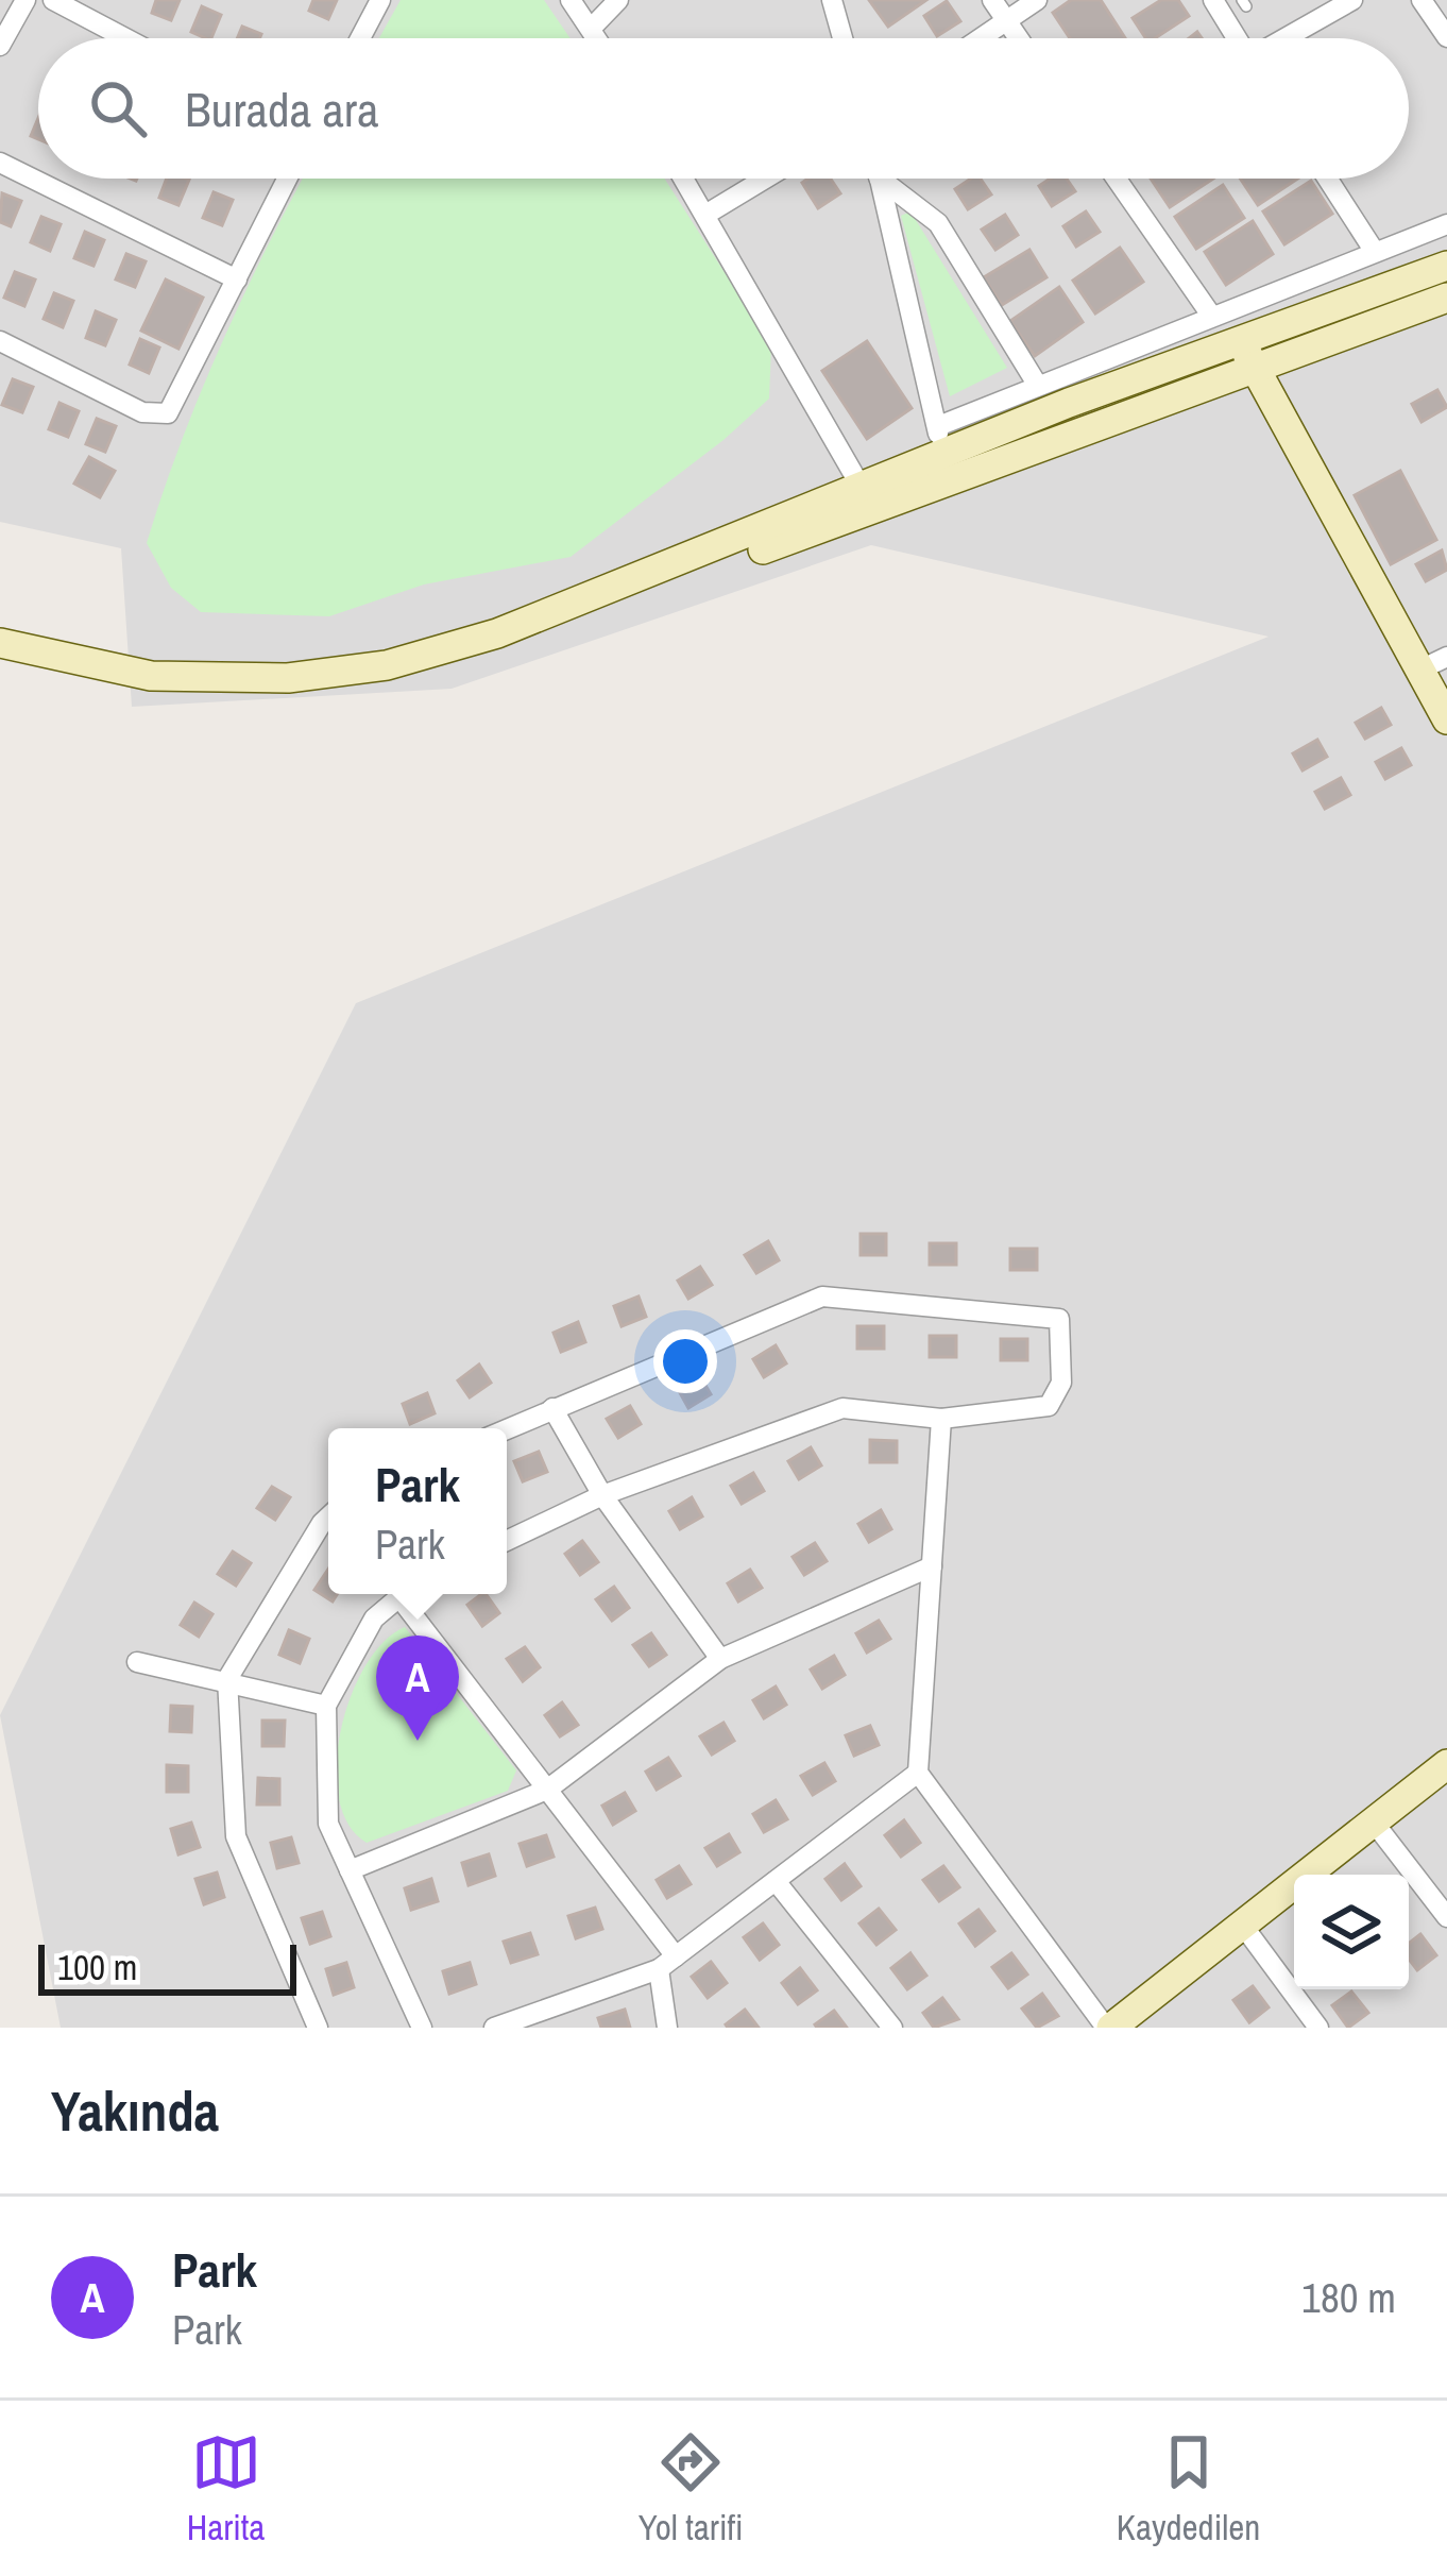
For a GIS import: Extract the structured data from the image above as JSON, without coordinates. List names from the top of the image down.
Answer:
{
  "scale_bar": "100 m",
  "page": {
    "search": "Burada ara",
    "popup": ["Park", "Park"],
    "pins": "A",
    "scale": "100 m",
    "heading": "Yakında",
    "list": [
      {
        "mark": "A",
        "name": "Park",
        "note": "Park",
        "value": "180 m"
      }
    ],
    "nav": ["Harita", "Yol tarifi", "Kaydedilen"]
  }
}
